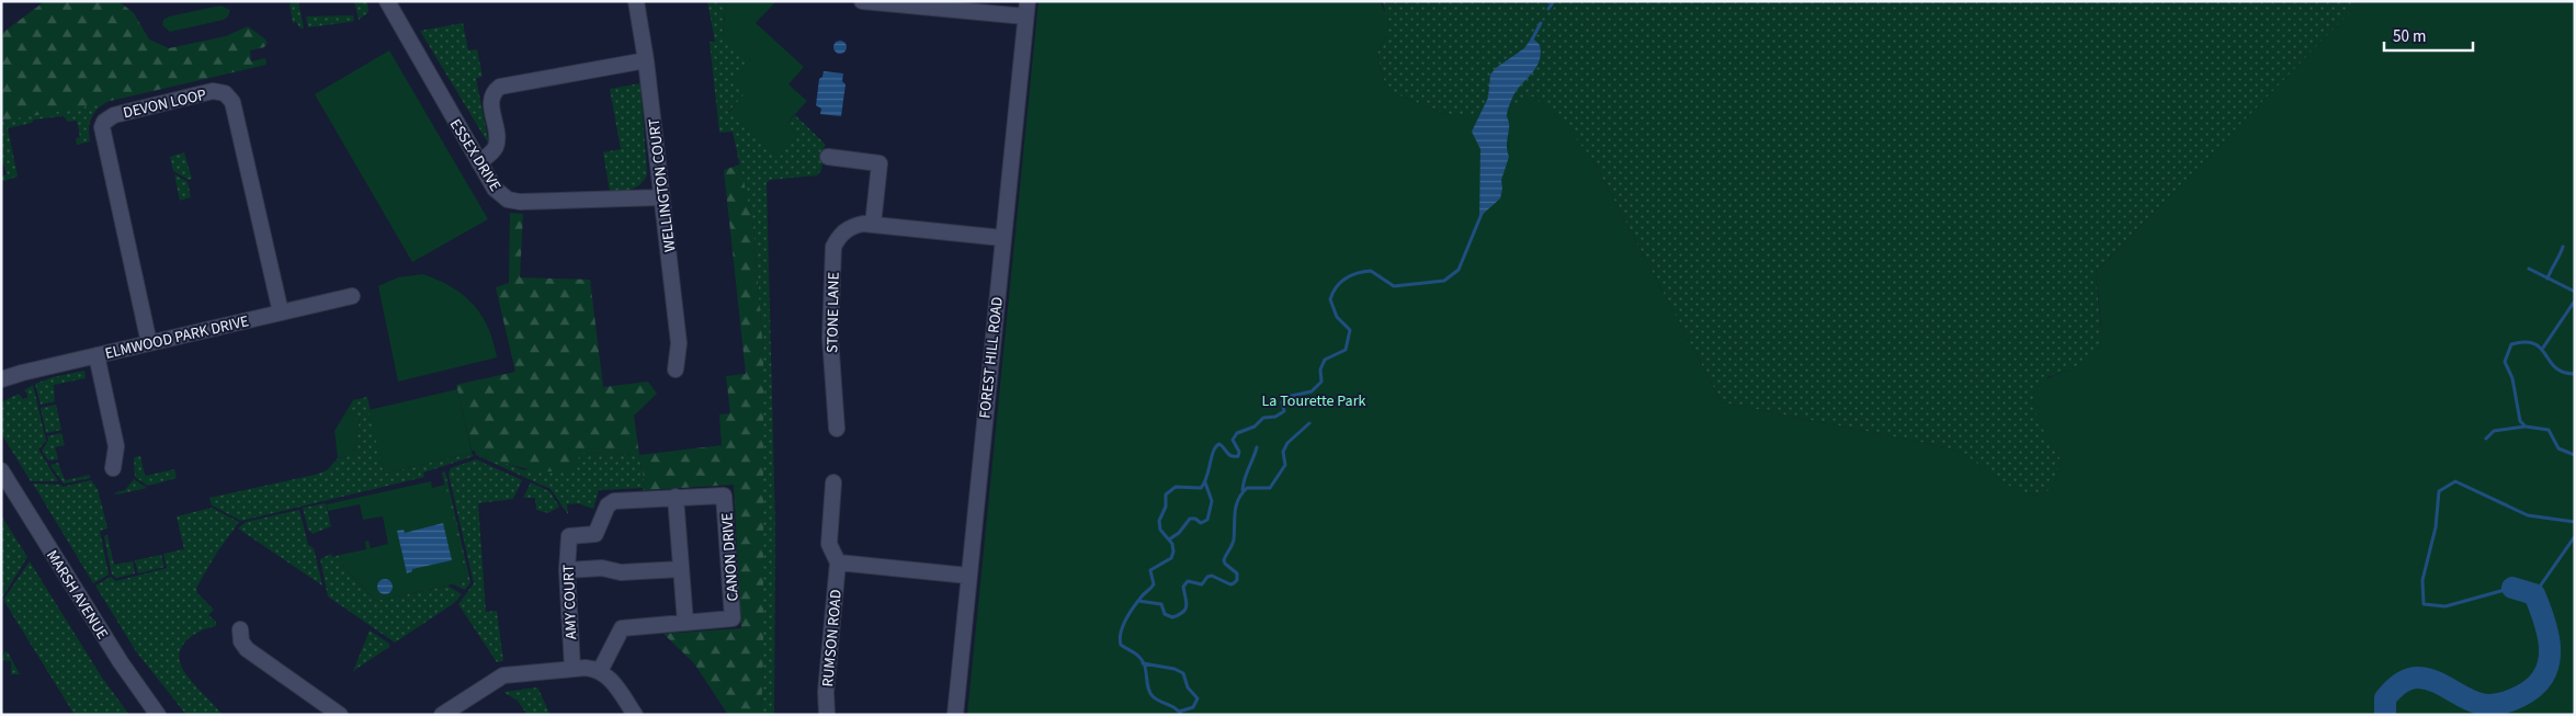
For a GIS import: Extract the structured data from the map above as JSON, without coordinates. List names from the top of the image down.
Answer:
{
  "streets": {
    "street": [
      "DEVON LOOP",
      "ESSEX DRIVE",
      "WELLINGTON COURT",
      "STONE LANE",
      "ELMWOOD PARK DRIVE",
      "FOREST HILL ROAD",
      "CANON DRIVE",
      "MARSH AVENUE",
      "AMY COURT",
      "RUMSON ROAD"
    ]
  },
  "crossings": [
    ["DEVON LOOP", "ELMWOOD PARK DRIVE"],
    ["ESSEX DRIVE", "WELLINGTON COURT"],
    ["STONE LANE", "FOREST HILL ROAD"],
    ["CANON DRIVE", "AMY COURT"]
  ],
  "parks": ["La Tourette Park"],
  "scale_bar": "50 m"
}
